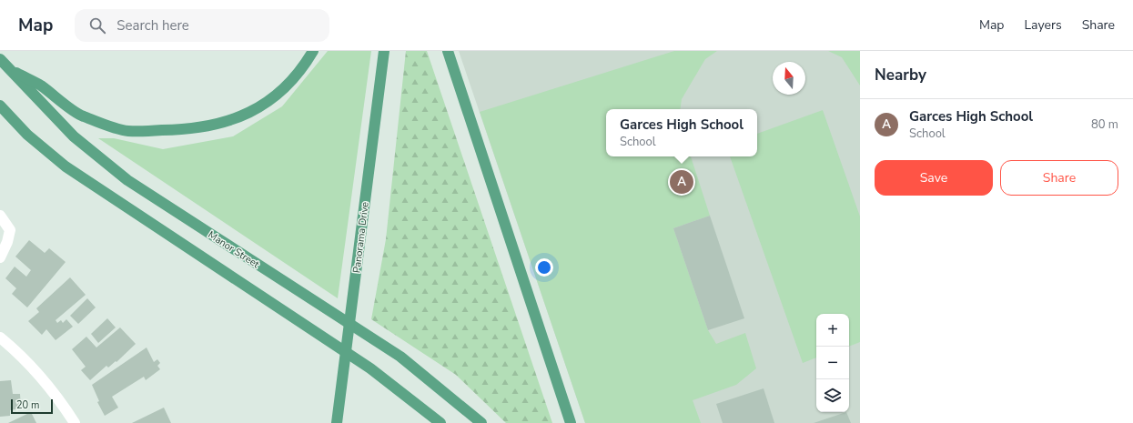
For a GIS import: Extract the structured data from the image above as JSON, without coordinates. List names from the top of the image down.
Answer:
{
  "streets": {
    "main road": ["Panorama Drive", "Manor Street"]
  },
  "scale_bar": "20 m",
  "north": "top",
  "page": {
    "header": "Map",
    "search": "Search here",
    "nav": ["Map", "Layers", "Share"],
    "heading": "Nearby",
    "list": [
      {
        "mark": "A",
        "name": "Garces High School",
        "note": "School",
        "value": "80 m"
      }
    ],
    "popup": ["Garces High School", "School"],
    "buttons": ["Save", "Share"],
    "pins": "A",
    "map_buttons": ["+", "−"],
    "scale": "20 m"
  }
}
